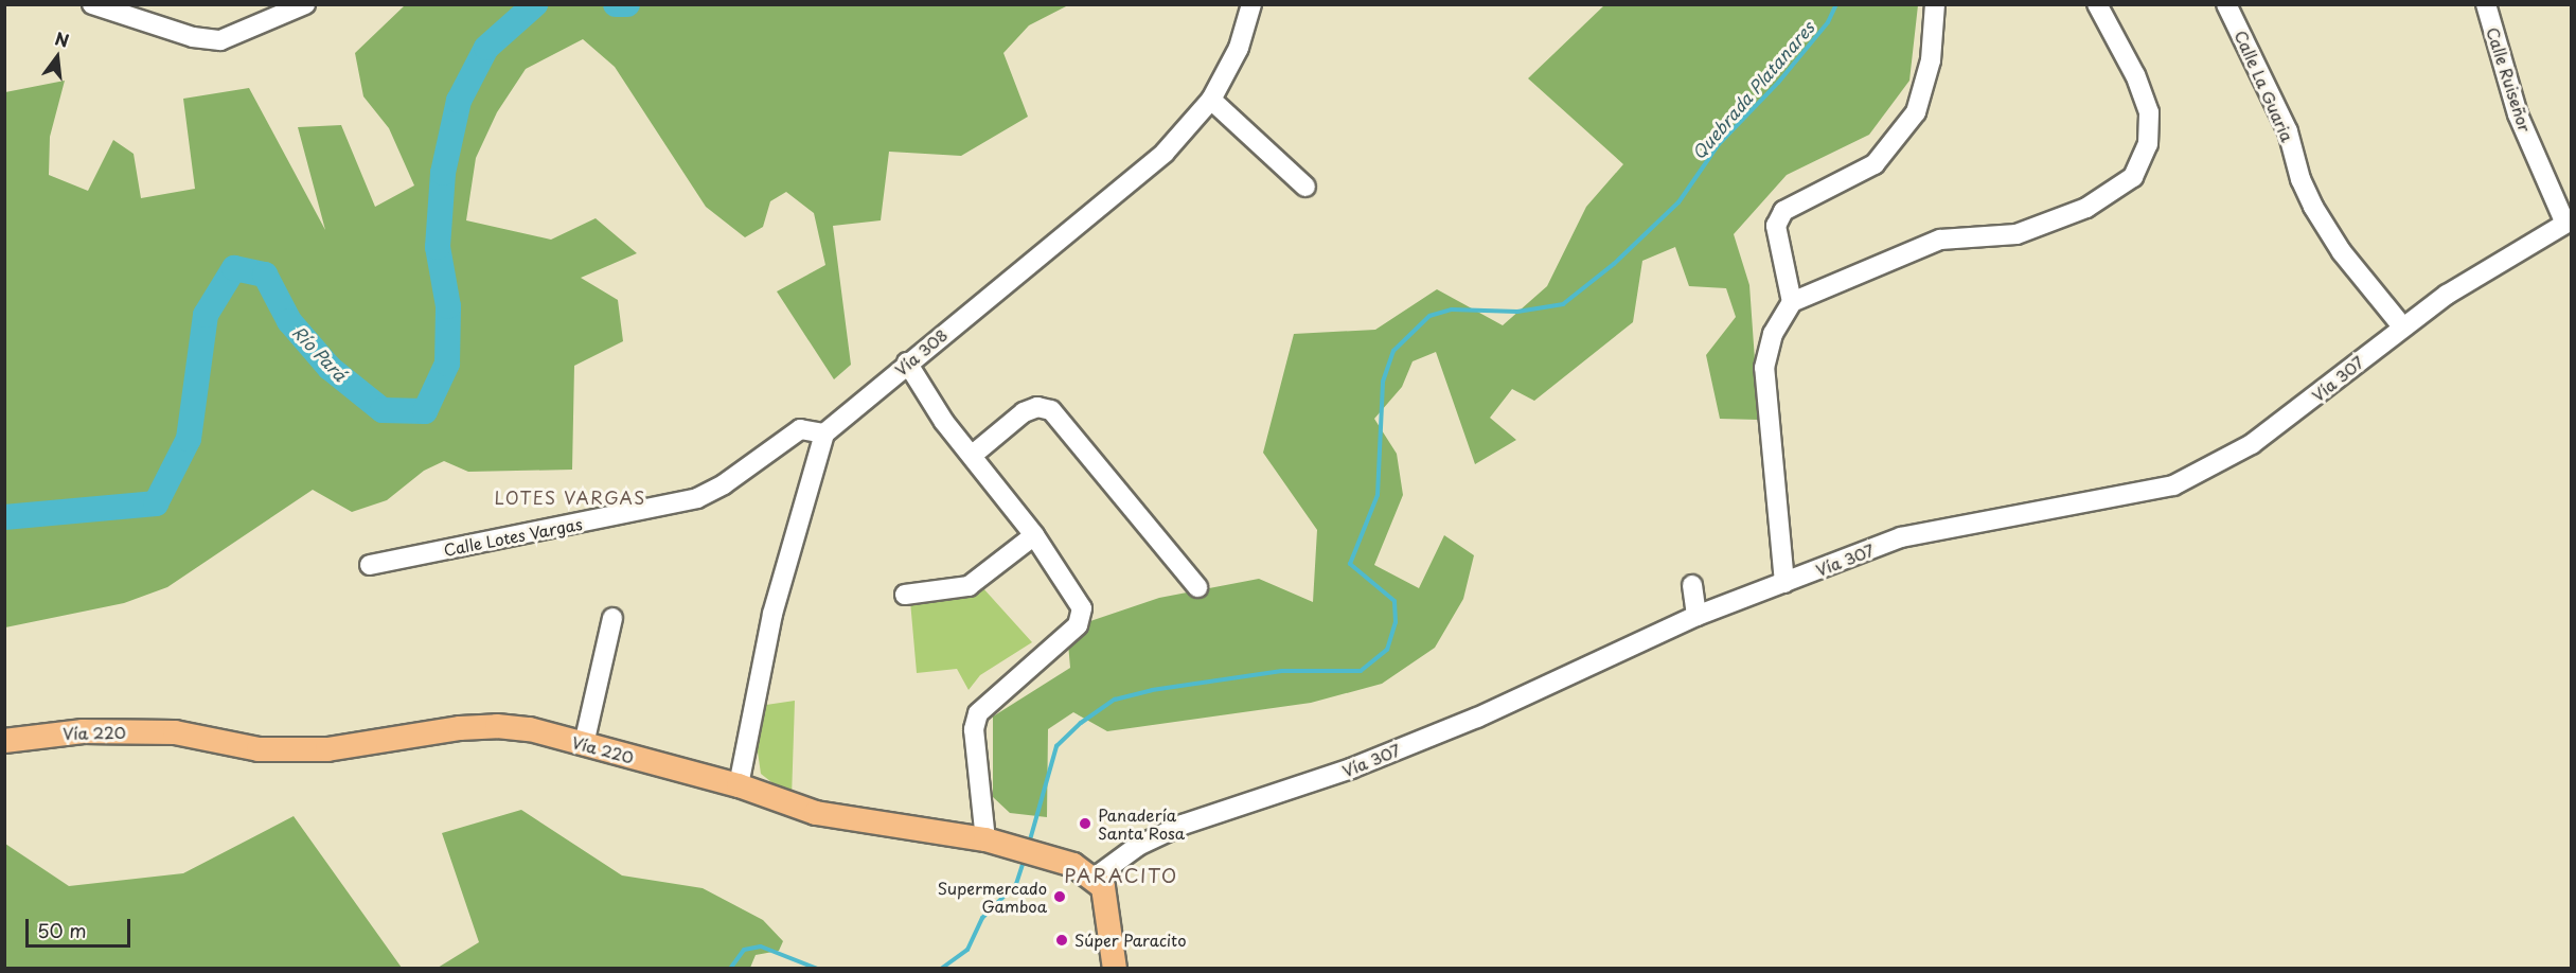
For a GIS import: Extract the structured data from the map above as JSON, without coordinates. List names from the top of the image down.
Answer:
{
  "streets": {
    "main road": ["Vía 220"],
    "street": [
      "Calle Ruiseñor",
      "Calle La Guaria",
      "Vía 308",
      "Vía 307",
      "Calle Lotes Vargas"
    ]
  },
  "crossings": [
    ["Calle Ruiseñor", "Vía 307"],
    ["Calle La Guaria", "Vía 307"],
    ["Vía 308", "Calle Lotes Vargas"],
    ["Vía 307", "Vía 220"]
  ],
  "districts": ["LOTES VARGAS", "PARACITO"],
  "water": ["Quebrada Platanares", "Río Pará"],
  "places": ["Panadería Santa Rosa", "Supermercado Gamboa", "Súper Paracito"],
  "scale_bar": "50 m",
  "north": "top"
}
